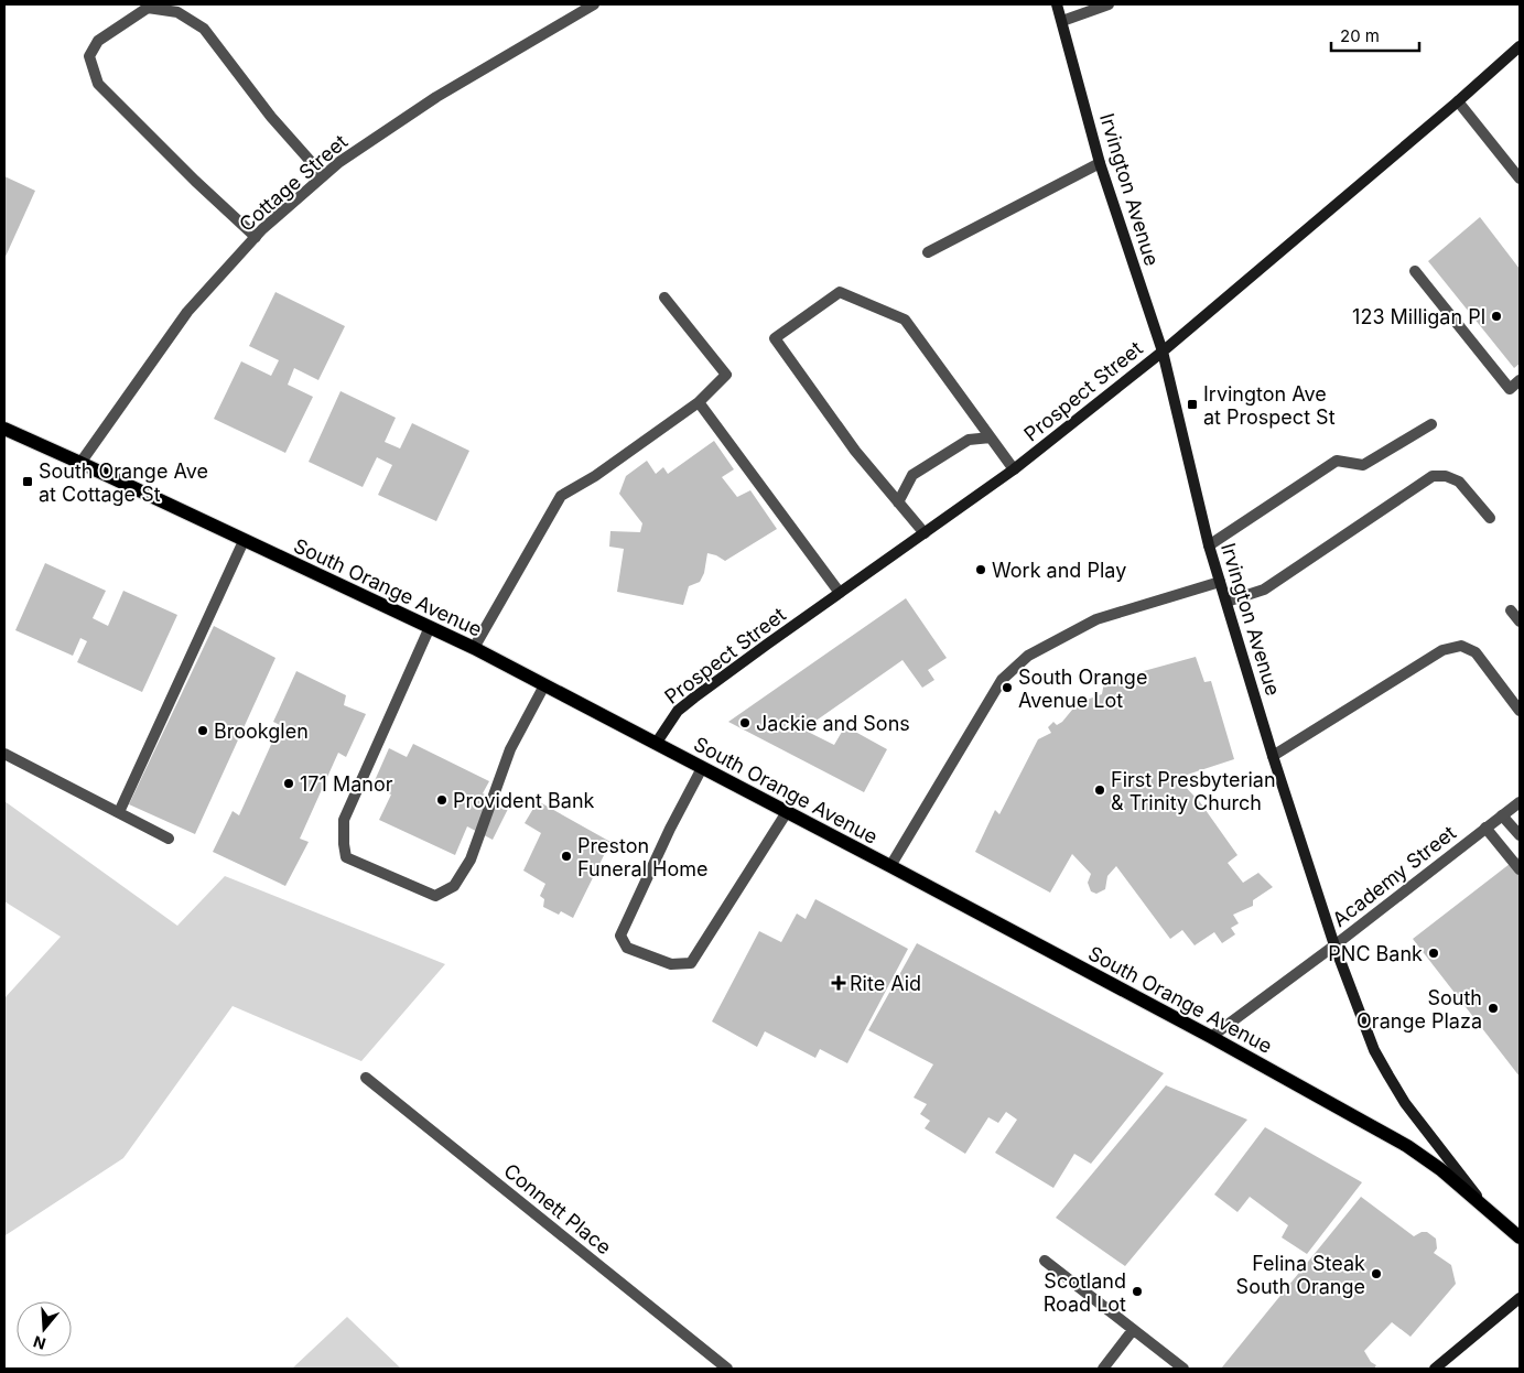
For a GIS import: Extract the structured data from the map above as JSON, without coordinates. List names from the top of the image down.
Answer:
{
  "streets": {
    "main road": ["Irvington Avenue", "Prospect Street", "South Orange Avenue"],
    "street": ["Cottage Street", "Academy Street", "Connett Place"]
  },
  "crossings": [
    ["Cottage Street", "South Orange Avenue"],
    ["Irvington Avenue", "Prospect Street"],
    ["Irvington Avenue", "South Orange Avenue"],
    ["Irvington Avenue", "Academy Street"],
    ["Prospect Street", "South Orange Avenue"],
    ["South Orange Avenue", "Academy Street"]
  ],
  "places": {
    "other": [
      "123 Milligan Pl",
      "Work and Play",
      "South Orange Avenue Lot",
      "Jackie and Sons",
      "Brookglen",
      "171 Manor",
      "First Presbyterian & Trinity Church",
      "Provident Bank",
      "Preston Funeral Home",
      "PNC Bank",
      "South Orange Plaza",
      "Felina Steak South Orange",
      "Scotland Road Lot"
    ],
    "transit": ["Irvington Ave at Prospect St", "South Orange Ave at Cottage St"],
    "health": ["Rite Aid"]
  },
  "scale_bar": "20 m",
  "north": "bottom"
}
